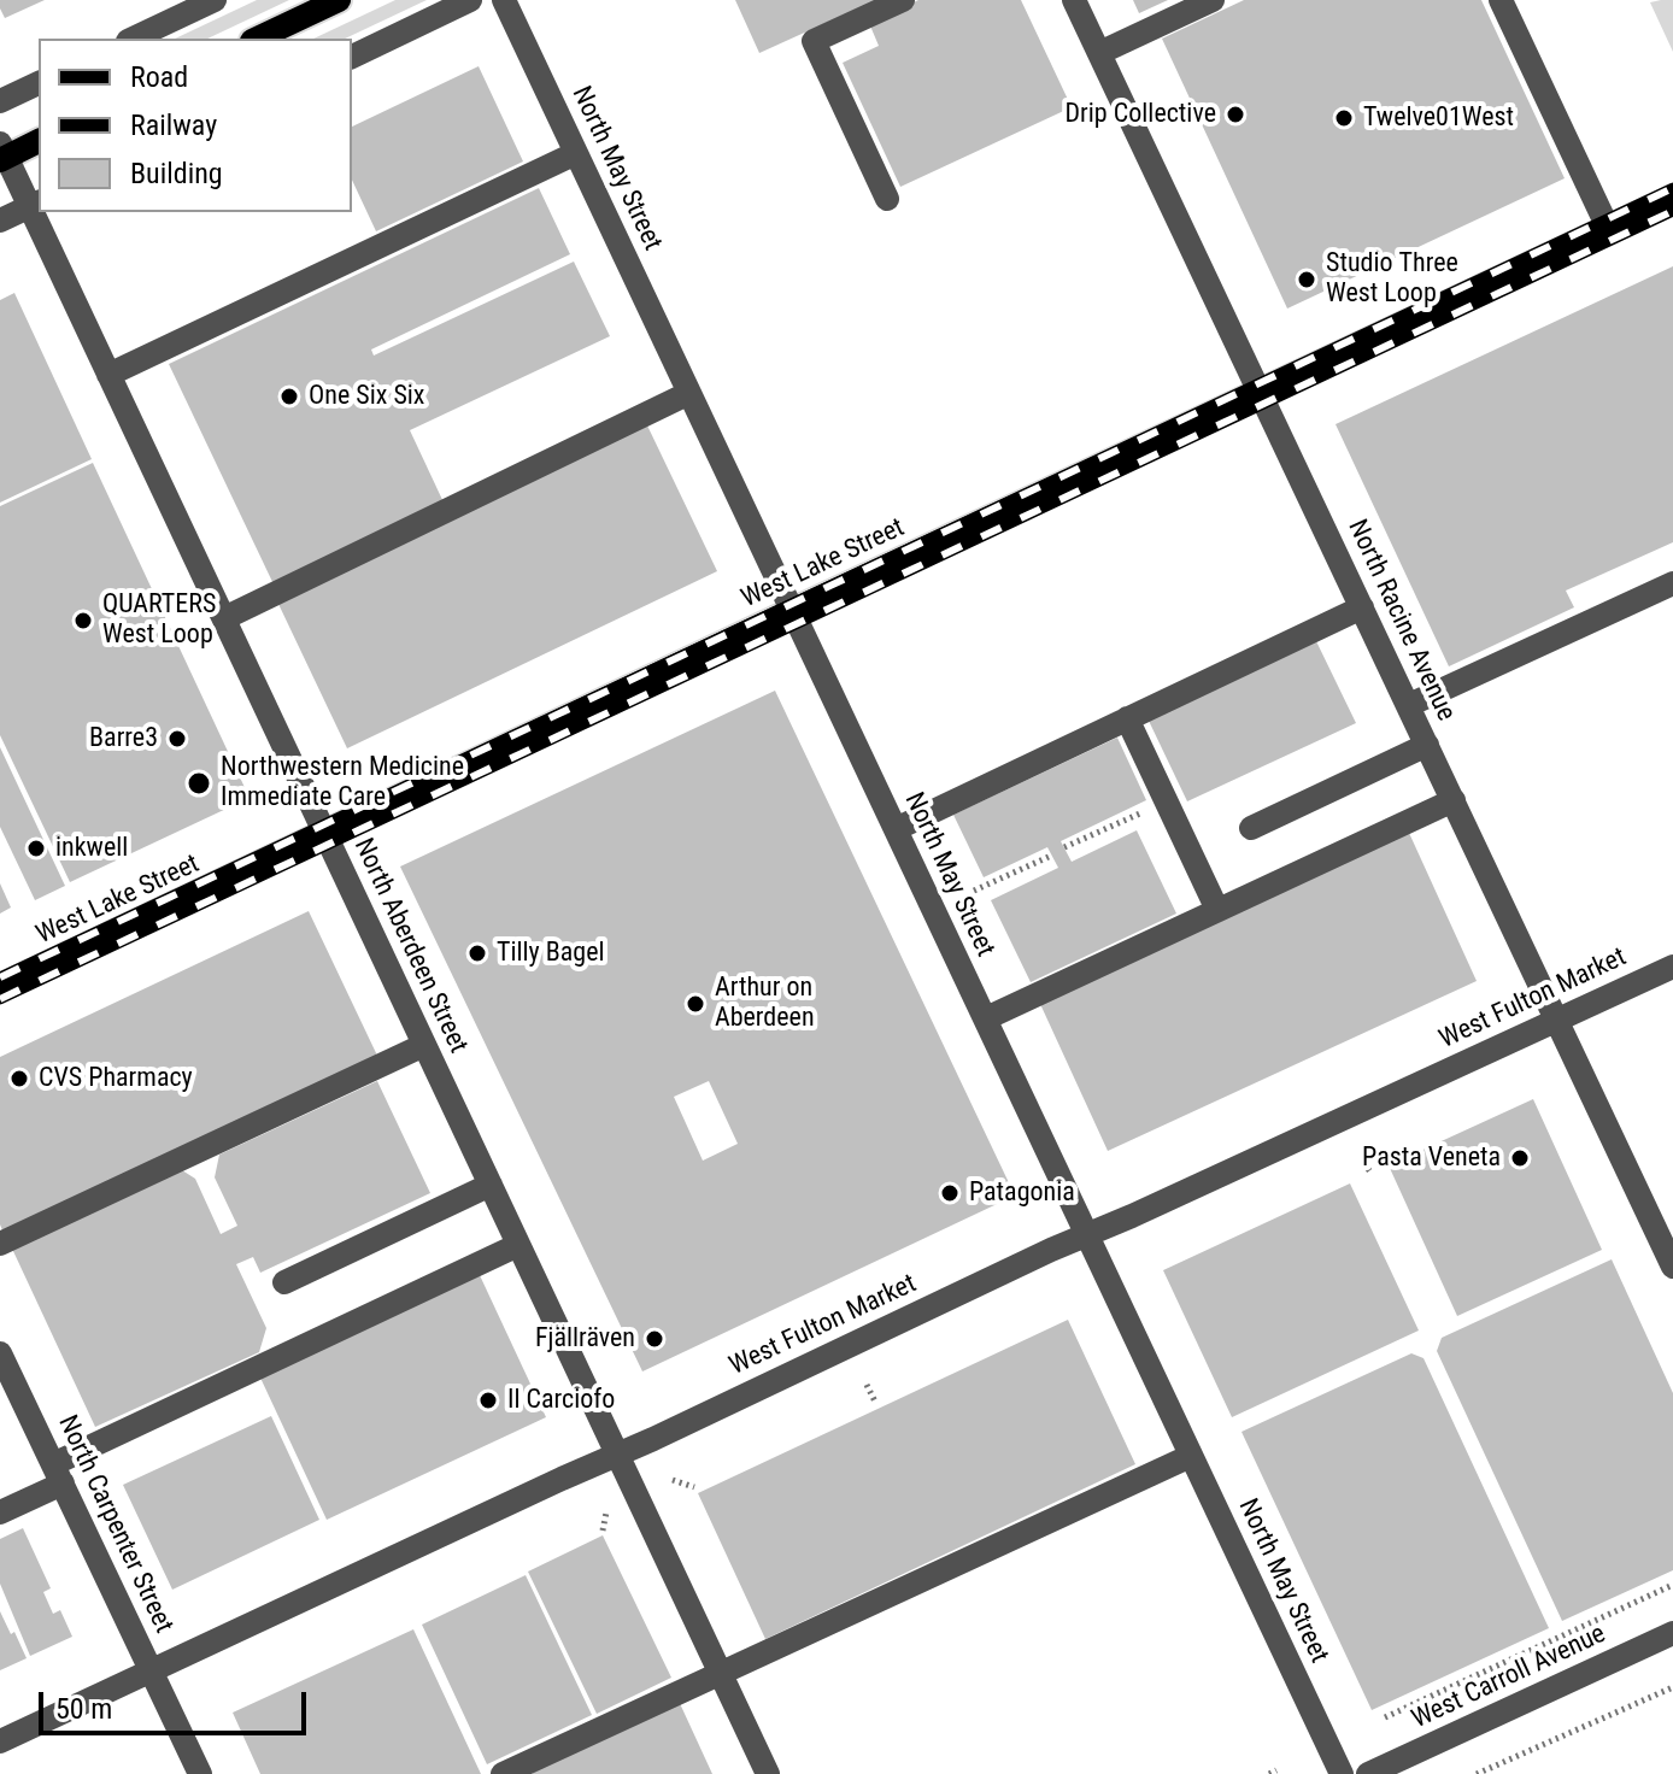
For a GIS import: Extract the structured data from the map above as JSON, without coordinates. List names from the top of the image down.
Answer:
{
  "streets": {
    "main road": ["West Lake Street"],
    "street": [
      "North May Street",
      "North Racine Avenue",
      "North Aberdeen Street",
      "West Fulton Market",
      "North Carpenter Street",
      "West Carroll Avenue"
    ]
  },
  "crossings": [
    ["North May Street", "West Lake Street"],
    ["North May Street", "West Fulton Market"],
    ["West Lake Street", "North Racine Avenue"],
    ["West Lake Street", "North Aberdeen Street"],
    ["North Racine Avenue", "West Fulton Market"],
    ["North Aberdeen Street", "West Fulton Market"],
    ["West Fulton Market", "North Carpenter Street"]
  ],
  "places": [
    "Drip Collective",
    "Twelve01West",
    "Studio Three West Loop",
    "One Six Six",
    "QUARTERS West Loop",
    "Barre3",
    "Northwestern Medicine Immediate Care",
    "inkwell",
    "Tilly Bagel",
    "Arthur on Aberdeen",
    "CVS Pharmacy",
    "Pasta Veneta",
    "Patagonia",
    "Fjällräven",
    "Il Carciofo"
  ],
  "legend": ["Road", "Railway", "Building"],
  "scale_bar": "50 m"
}
